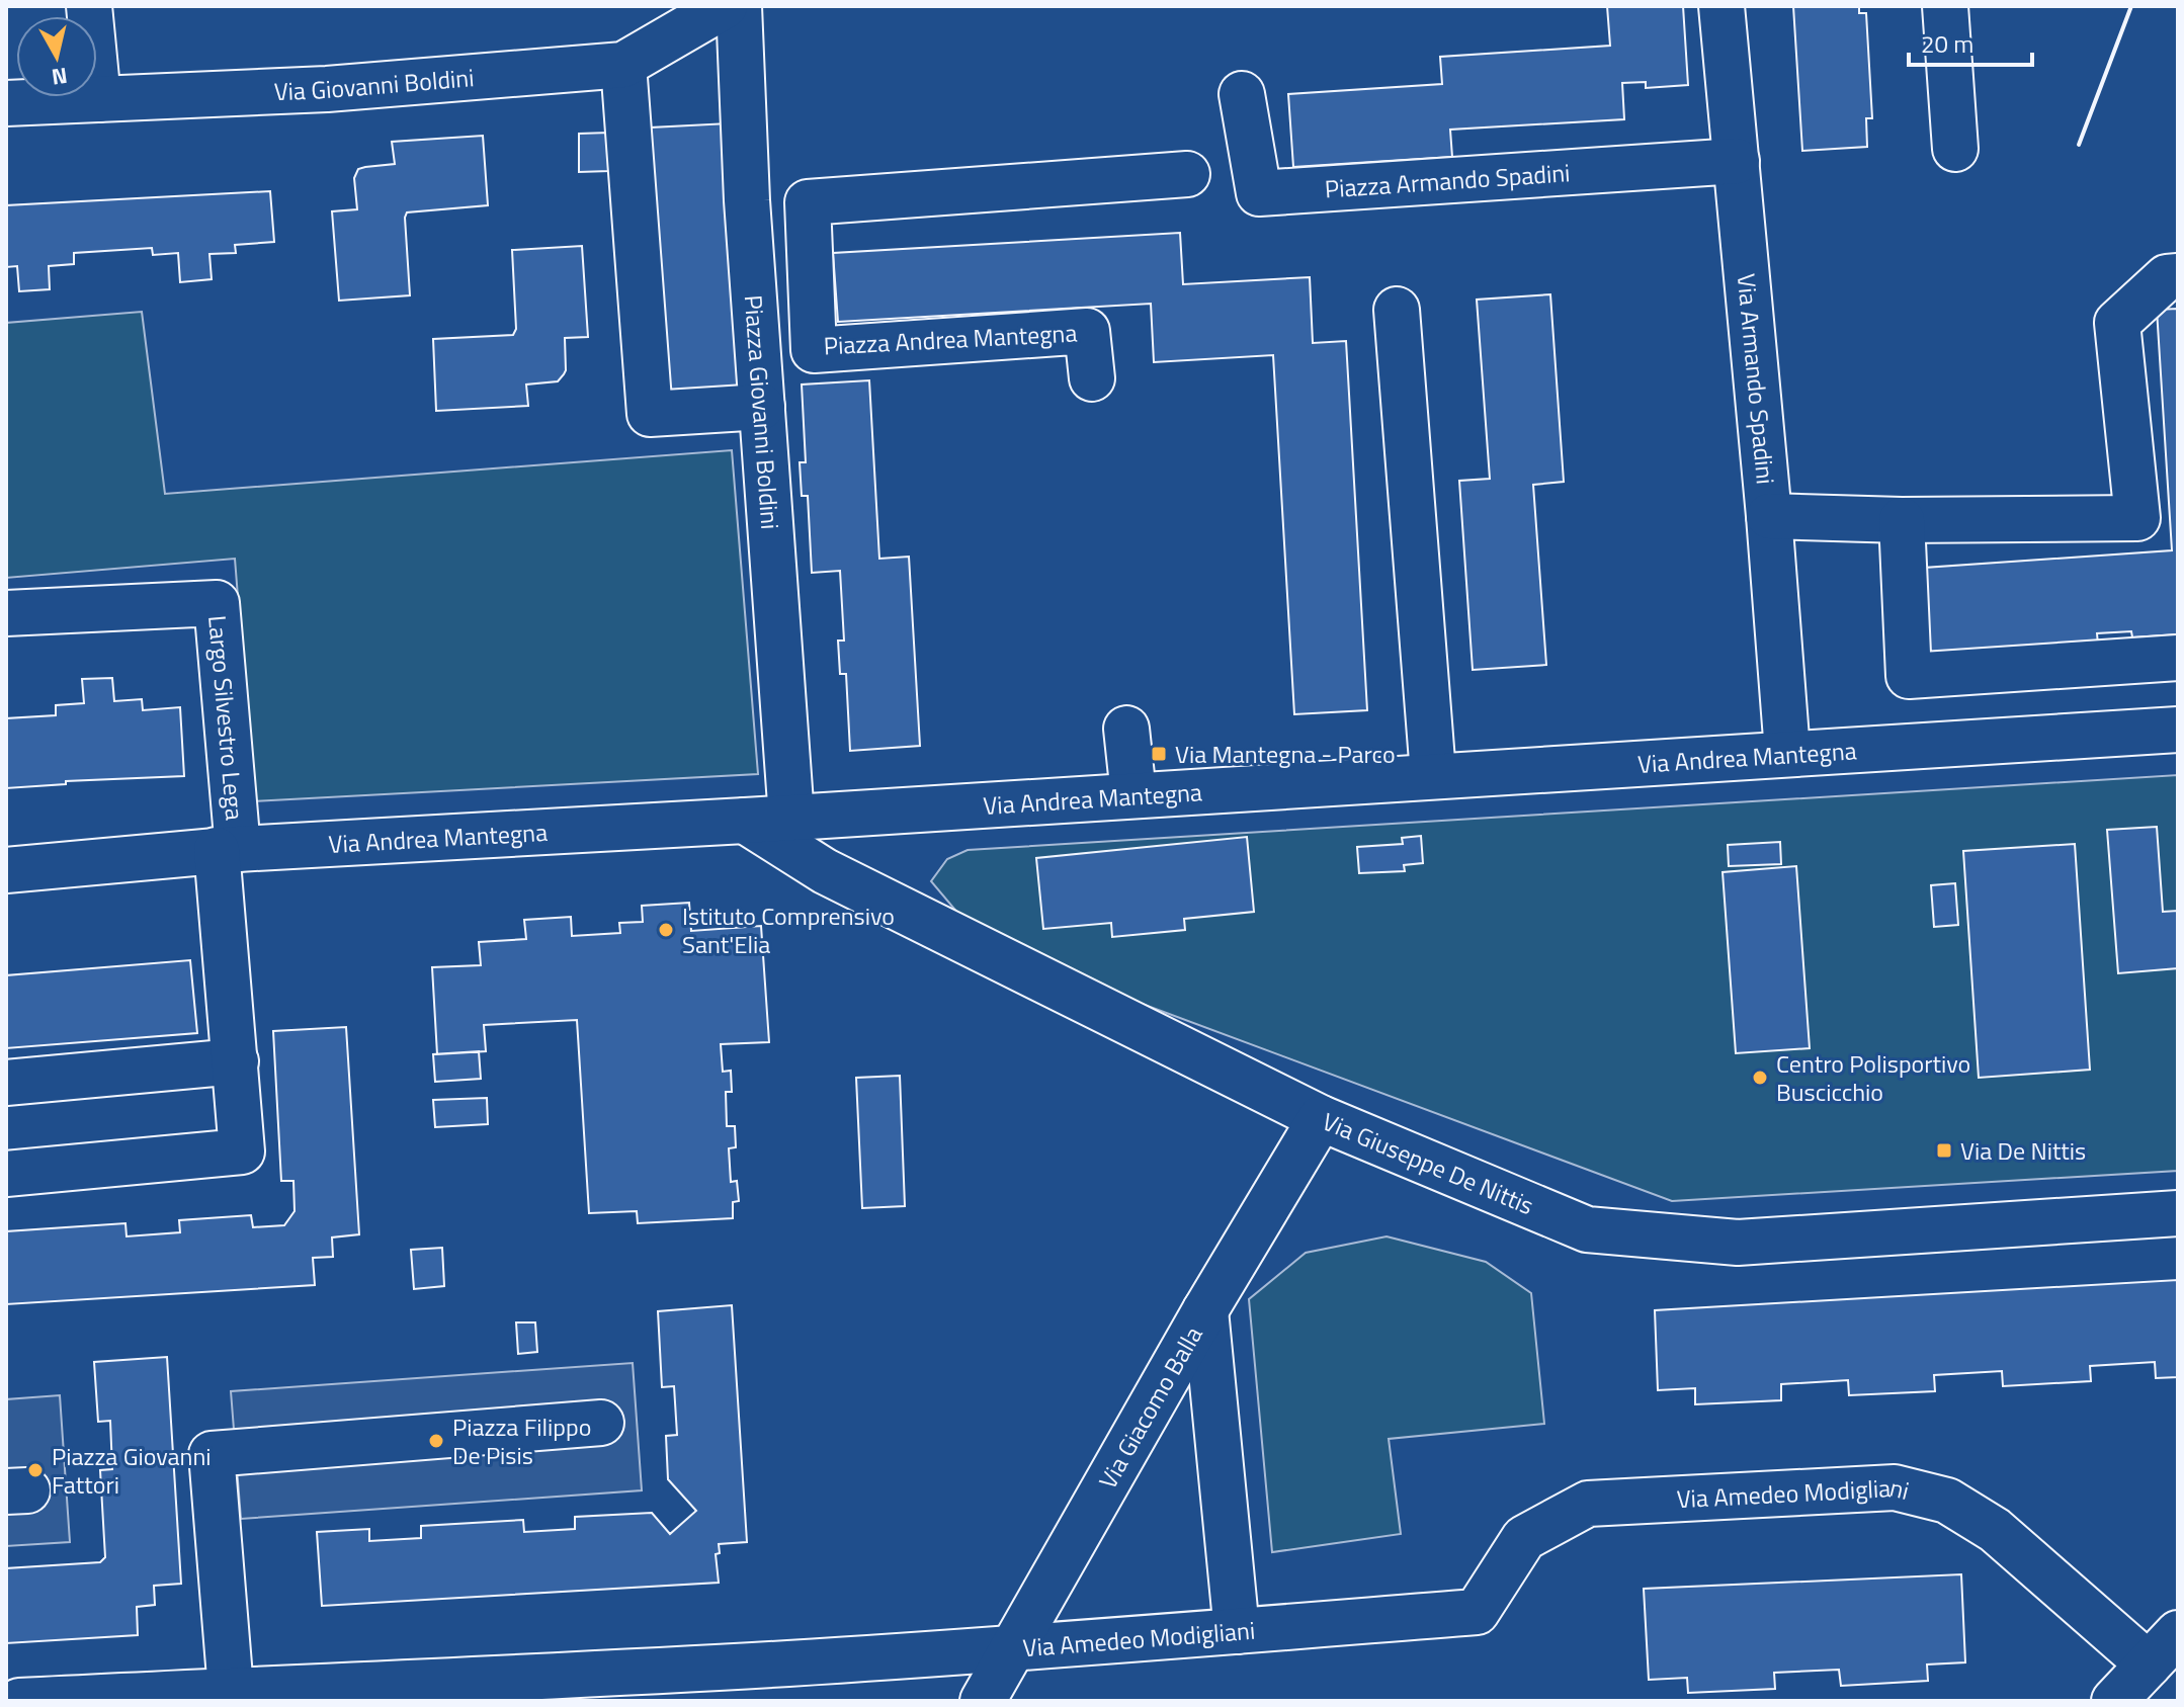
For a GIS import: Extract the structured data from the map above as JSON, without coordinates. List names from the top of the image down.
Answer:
{
  "streets": {
    "street": [
      "Via Giovanni Boldini",
      "Piazza Armando Spadini",
      "Piazza Andrea Mantegna",
      "Via Armando Spadini",
      "Piazza Giovanni Boldini",
      "Largo Silvestro Lega",
      "Via Andrea Mantegna",
      "Via Giuseppe De Nittis",
      "Via Giacomo Balla",
      "Via Amedeo Modigliani"
    ]
  },
  "crossings": [
    ["Piazza Armando Spadini", "Via Armando Spadini"],
    ["Via Armando Spadini", "Via Andrea Mantegna"],
    ["Piazza Giovanni Boldini", "Via Andrea Mantegna"],
    ["Largo Silvestro Lega", "Via Andrea Mantegna"],
    ["Via Andrea Mantegna", "Via Giuseppe De Nittis"],
    ["Via Giuseppe De Nittis", "Via Giacomo Balla"],
    ["Via Giacomo Balla", "Via Amedeo Modigliani"]
  ],
  "places": {
    "transit": ["Via Mantegna - Parco", "Via De Nittis"],
    "other": [
      "Istituto Comprensivo Sant'Elia",
      "Centro Polisportivo Buscicchio",
      "Piazza Filippo De Pisis",
      "Piazza Giovanni Fattori"
    ]
  },
  "scale_bar": "20 m",
  "north": "bottom"
}
